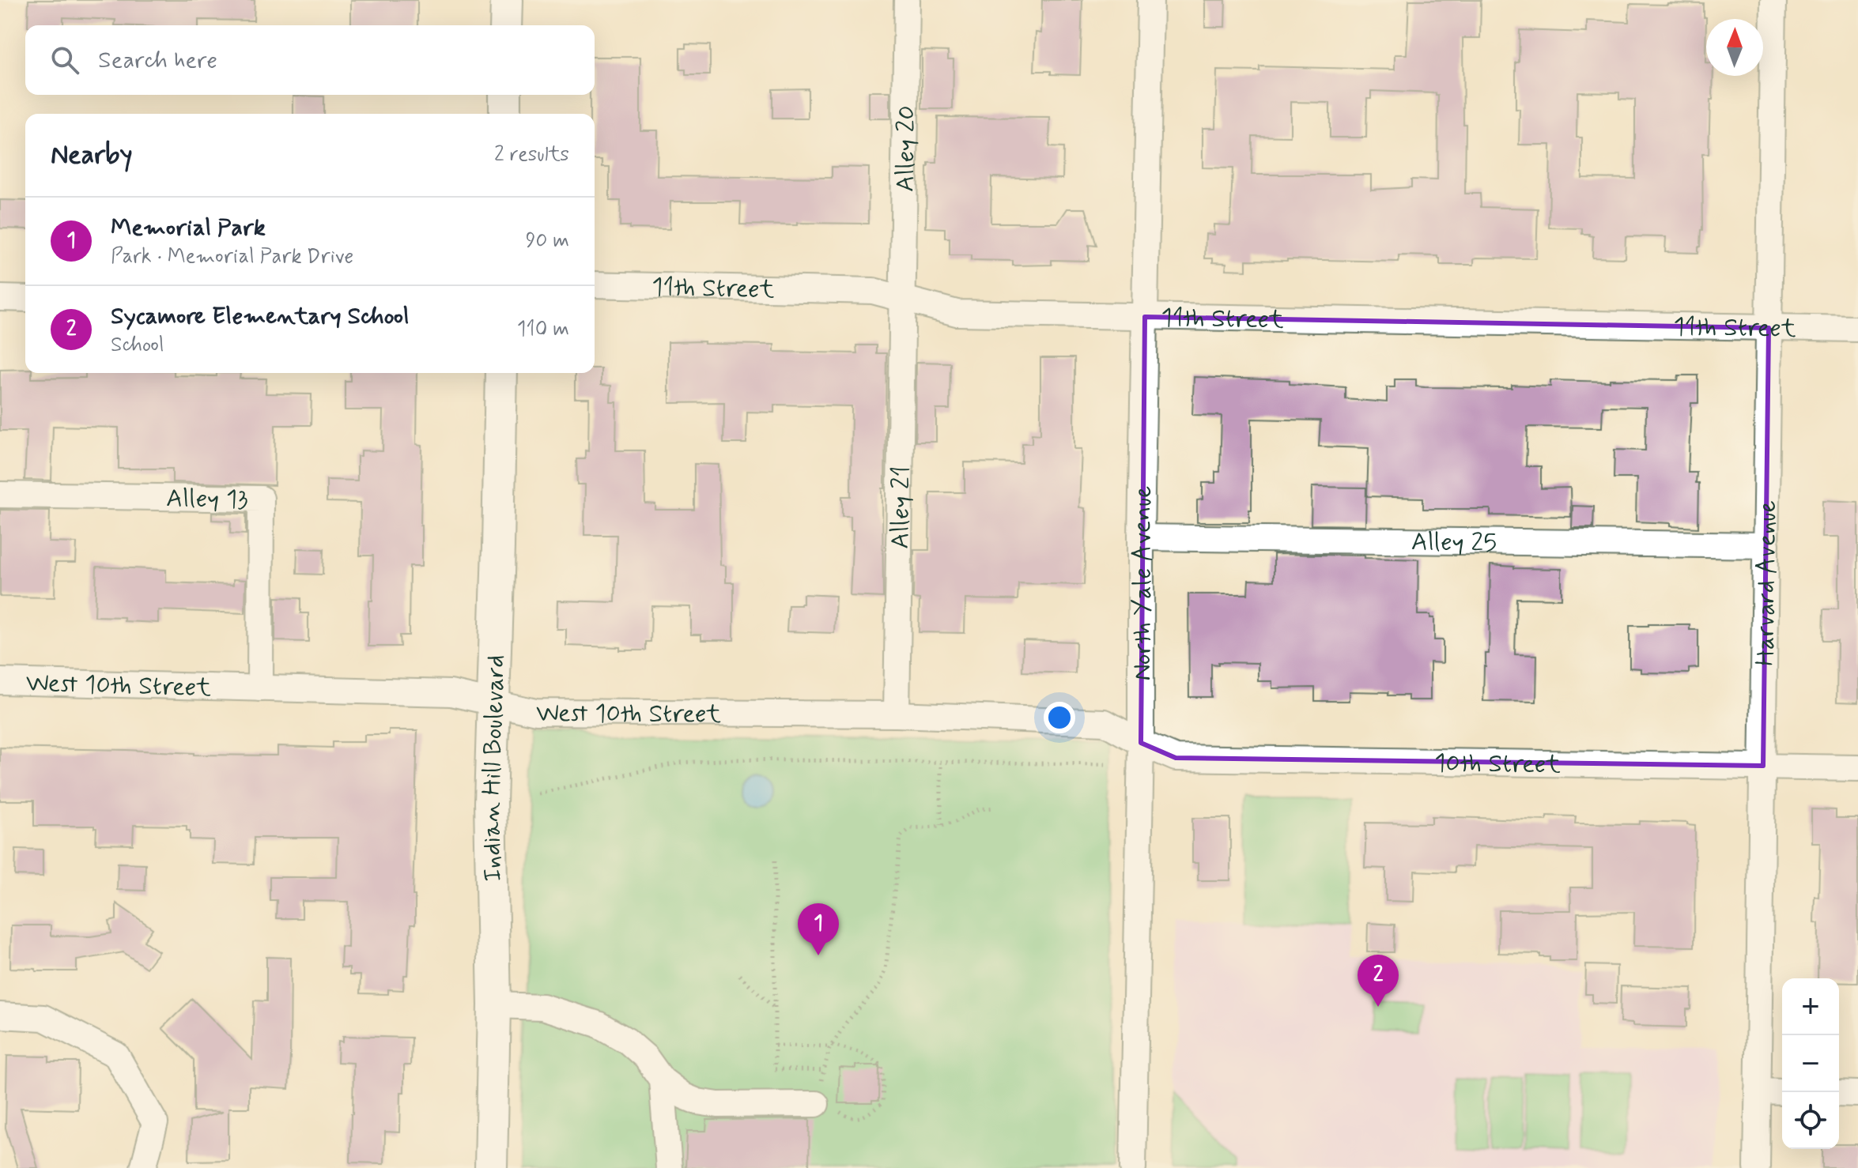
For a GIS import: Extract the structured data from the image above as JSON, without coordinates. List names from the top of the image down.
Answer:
{
  "streets": {
    "main road": ["Indian Hill Boulevard"],
    "street": [
      "Alley 20",
      "11th Street",
      "Alley 13",
      "Alley 21",
      "Alley 25",
      "North Yale Avenue",
      "Harvard Avenue",
      "West 10th Street",
      "10th Street"
    ]
  },
  "crossings": [
    ["Alley 20", "11th Street"],
    ["Alley 20", "Alley 21"],
    ["11th Street", "Alley 21"],
    ["11th Street", "North Yale Avenue"],
    ["11th Street", "Harvard Avenue"],
    ["Alley 13", "West 10th Street"],
    ["Alley 21", "West 10th Street"],
    ["Alley 25", "North Yale Avenue"],
    ["Alley 25", "Harvard Avenue"],
    ["North Yale Avenue", "West 10th Street"],
    ["North Yale Avenue", "10th Street"],
    ["Harvard Avenue", "10th Street"],
    ["West 10th Street", "10th Street"],
    ["West 10th Street", "Indian Hill Boulevard"]
  ],
  "north": "top",
  "page": {
    "search": "Search here",
    "heading": ["Nearby", "2 results"],
    "list": [
      {
        "mark": "1",
        "name": "Memorial Park",
        "note": "Park · Memorial Park Drive",
        "value": "90 m"
      },
      {
        "mark": "2",
        "name": "Sycamore Elementary School",
        "note": "School",
        "value": "110 m"
      }
    ],
    "pins": ["1", "2"],
    "map_buttons": ["+", "−"]
  }
}
